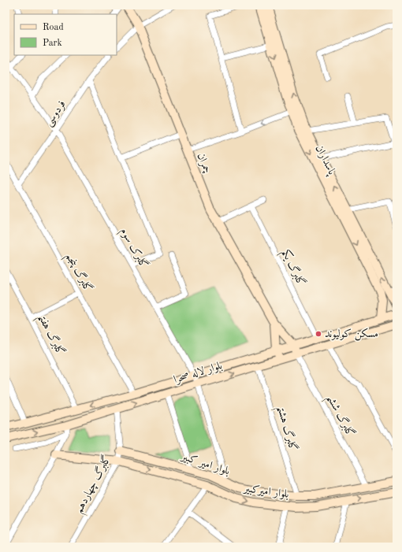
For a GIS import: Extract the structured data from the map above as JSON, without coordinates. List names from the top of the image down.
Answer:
{
  "streets": {
    "main road": [
      "پاسداران",
      "چمران",
      "بلوار لاله صحرا",
      "بلوار امیر کبیر",
      "بلوار امیرکبیر"
    ],
    "street": [
      "فردوسی",
      "گلبرک سوم",
      "گلبرگ یکم",
      "گلبرگ پنجم",
      "گلبرگ هفتم",
      "گلبرگ ششم",
      "گلبرگ هشتم",
      "گلبرگ چهاردهم"
    ]
  },
  "crossings": [
    ["فردوسی", "گلبرک سوم"],
    ["فردوسی", "گلبرگ پنجم"],
    ["پاسداران", "بلوار لاله صحرا"],
    ["چمران", "بلوار لاله صحرا"],
    ["چمران", "گلبرگ ششم"],
    ["گلبرک سوم", "بلوار لاله صحرا"],
    ["گلبرک سوم", "بلوار امیر کبیر"],
    ["گلبرگ یکم", "بلوار لاله صحرا"],
    ["گلبرگ پنجم", "بلوار لاله صحرا"],
    ["گلبرگ هفتم", "بلوار لاله صحرا"],
    ["بلوار لاله صحرا", "گلبرگ ششم"],
    ["بلوار لاله صحرا", "گلبرگ هشتم"],
    ["بلوار لاله صحرا", "گلبرگ چهاردهم"],
    ["گلبرگ ششم", "بلوار امیر کبیر"],
    ["گلبرگ هشتم", "بلوار امیر کبیر"],
    ["بلوار امیر کبیر", "گلبرگ چهاردهم"],
    ["گلبرگ چهاردهم", "بلوار امیرکبیر"]
  ],
  "one_way": ["بلوار امیرکبیر"],
  "places": ["مسکن کولیوند"],
  "legend": ["Road", "Park"]
}
